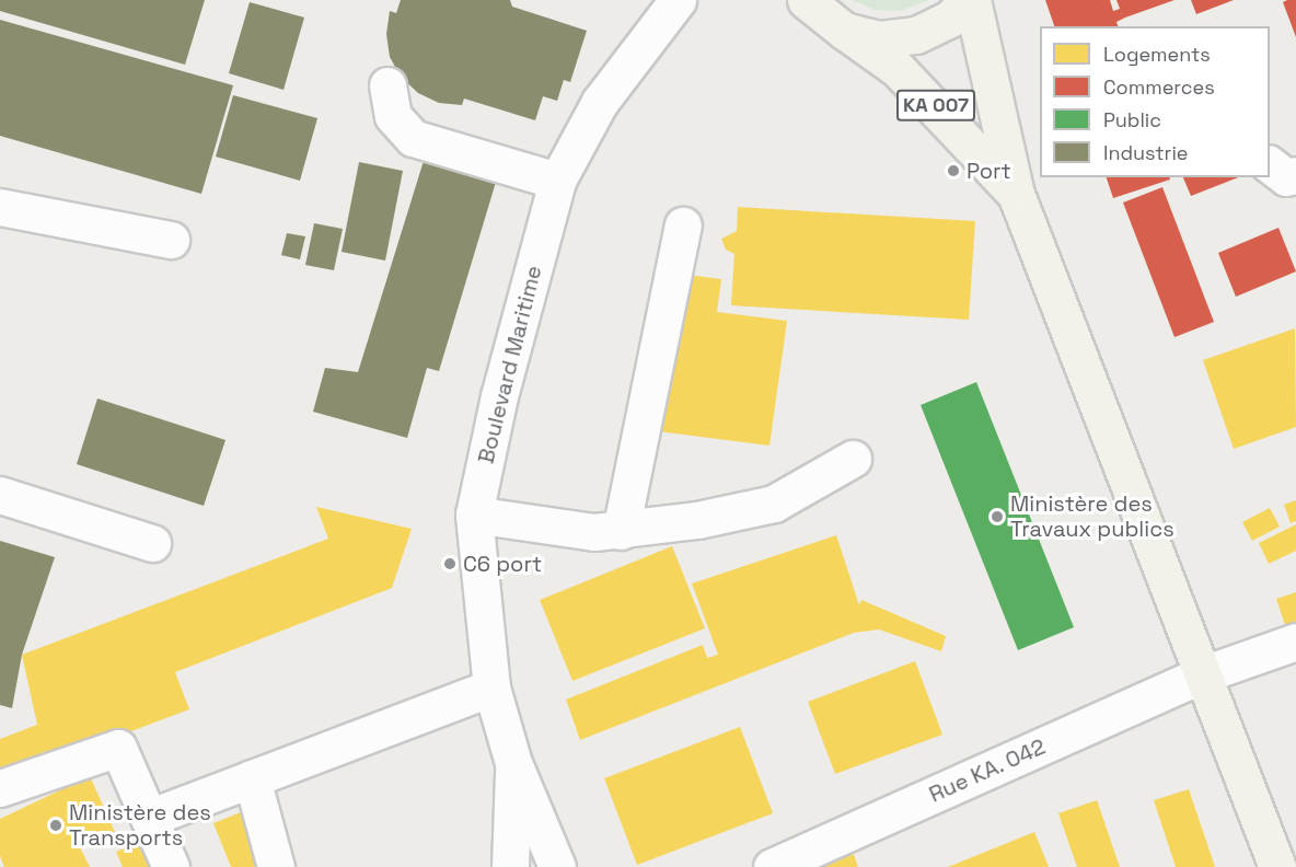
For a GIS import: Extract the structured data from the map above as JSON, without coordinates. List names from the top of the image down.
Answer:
{
  "streets": {
    "main road": ["KA 007"],
    "street": ["Boulevard Maritime", "Rue KA. 042"]
  },
  "crossings": [
    ["KA 007", "Rue KA. 042"]
  ],
  "places": [
    "Port",
    "Ministère des Travaux publics",
    "C6 port",
    "Ministère des Transports"
  ],
  "legend": [
    "Logements",
    "Commerces",
    "Public",
    "Industrie"
  ]
}
